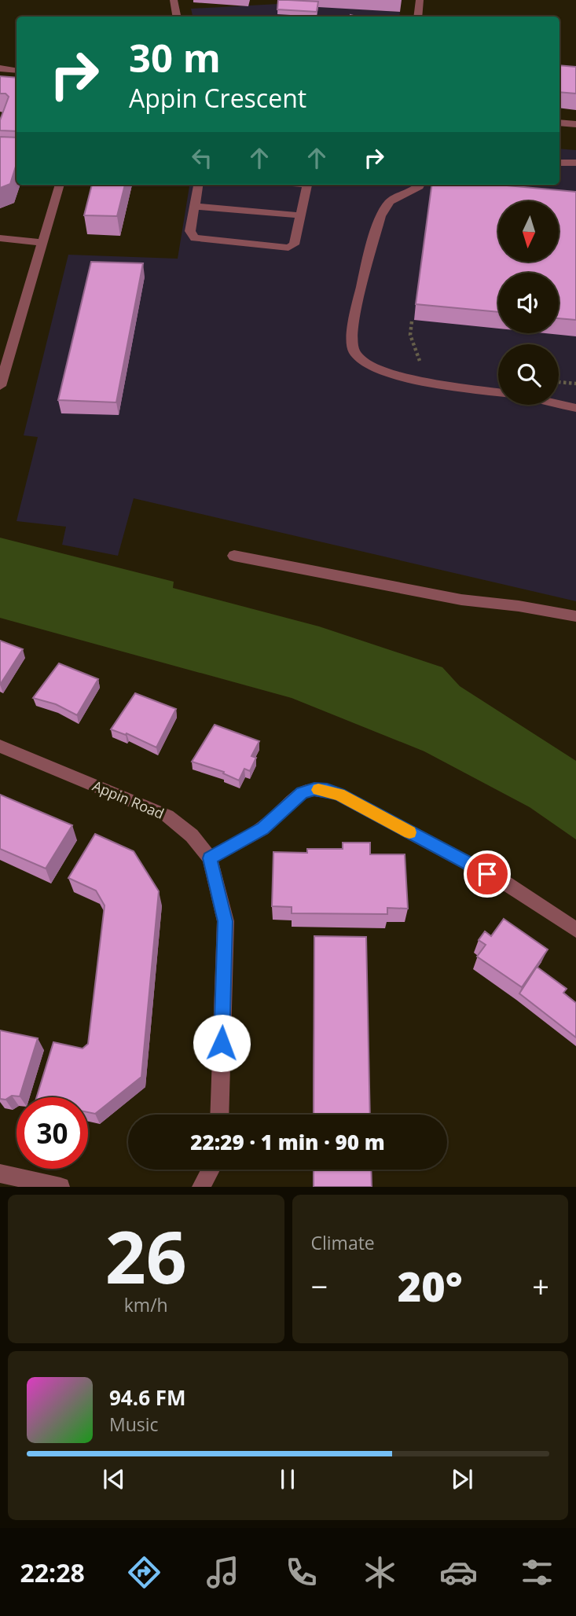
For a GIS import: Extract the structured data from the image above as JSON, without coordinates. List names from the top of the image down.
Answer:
{
  "streets": {
    "street": ["Appin Road"]
  },
  "north": "bottom",
  "page": {
    "turn": ["30 m", "Appin Crescent"],
    "limit": "30",
    "trip": "22:29 · 1 min · 90 m",
    "tile": [
      ["26", "km/h"],
      "Climate"
    ],
    "heat": ["−", "20°", "+"],
    "song": ["94.6 FM", "Music"],
    "tabs": "22:28"
  }
}
